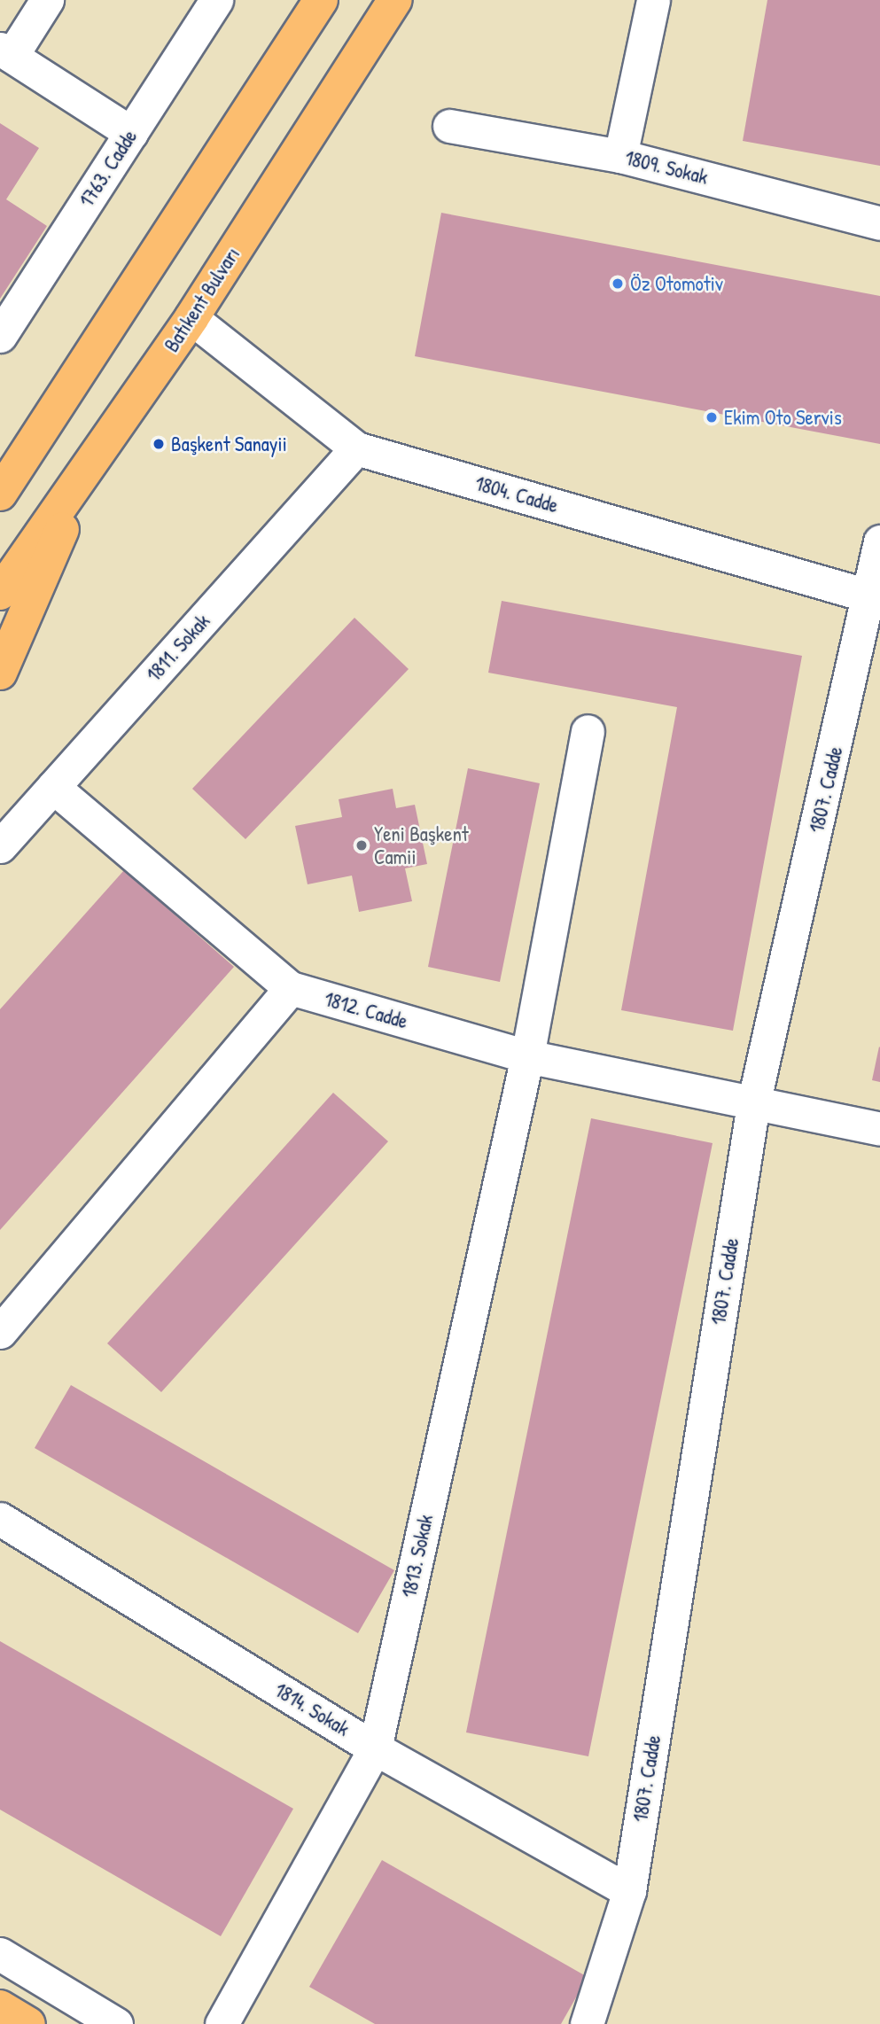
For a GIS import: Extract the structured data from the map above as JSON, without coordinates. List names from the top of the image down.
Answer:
{
  "streets": {
    "main road": ["Batıkent Bulvarı"],
    "street": [
      "1809. Sokak",
      "1763. Cadde",
      "1804. Cadde",
      "1811. Sokak",
      "1807. Cadde",
      "1812. Cadde",
      "1813. Sokak",
      "1814. Sokak"
    ]
  },
  "crossings": [
    ["Batıkent Bulvarı", "1804. Cadde"],
    ["1804. Cadde", "1811. Sokak"],
    ["1804. Cadde", "1807. Cadde"],
    ["1807. Cadde", "1812. Cadde"],
    ["1807. Cadde", "1814. Sokak"],
    ["1812. Cadde", "1813. Sokak"],
    ["1813. Sokak", "1814. Sokak"]
  ],
  "places": [
    "Öz Otomotiv",
    "Ekim Oto Servis",
    "Başkent Sanayii",
    "Yeni Başkent Camii"
  ]
}
